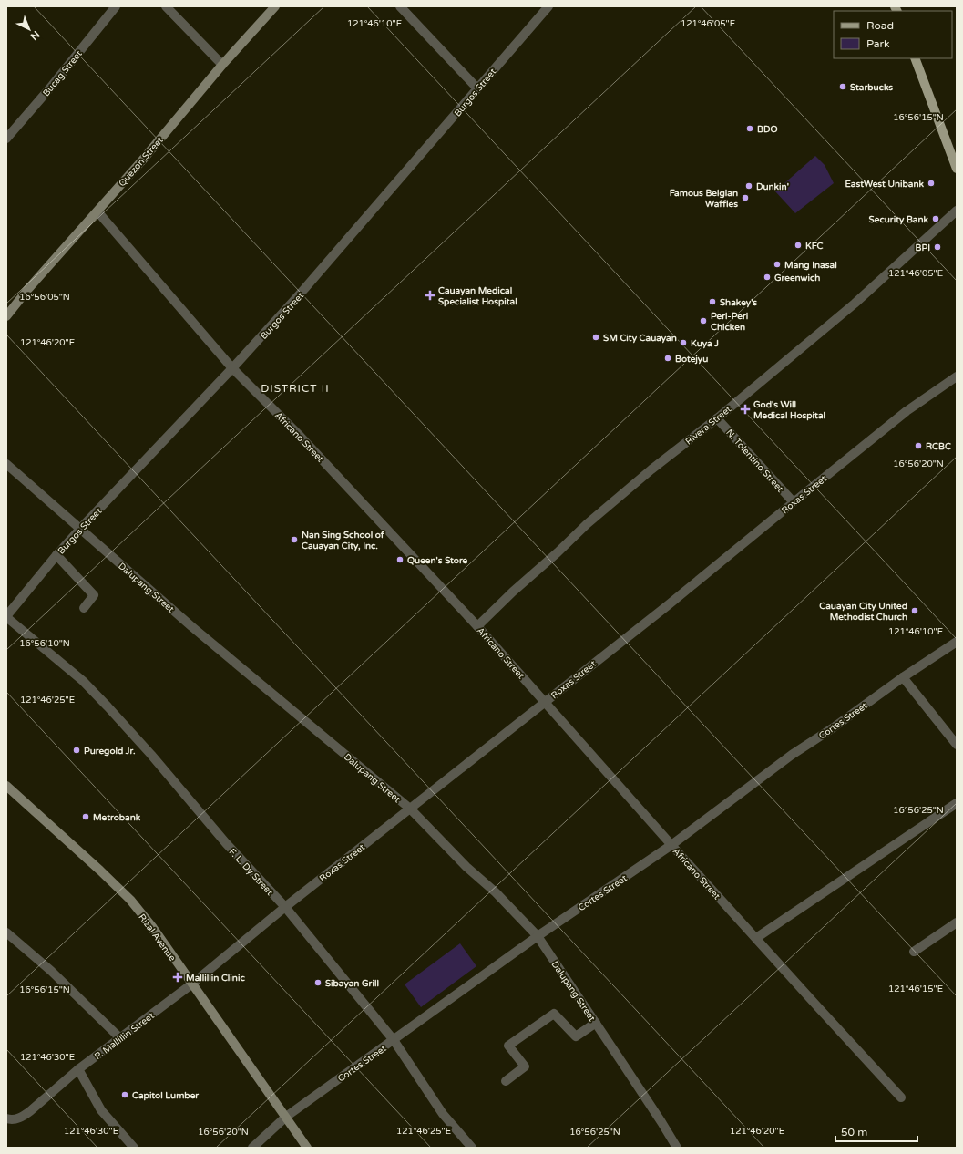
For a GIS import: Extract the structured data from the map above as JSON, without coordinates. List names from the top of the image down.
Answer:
{
  "streets": {
    "main road": ["Quezon Street", "Rizal Avenue"],
    "street": [
      "Bucag Street",
      "Burgos Street",
      "Rivera Street",
      "Africano Street",
      "N. Tolentino Street",
      "Roxas Street",
      "Dalupang Street",
      "Cortes Street",
      "F. L. Dy Street",
      "P. Mallillin Street"
    ]
  },
  "crossings": [
    ["Burgos Street", "Africano Street"],
    ["Burgos Street", "Dalupang Street"],
    ["Burgos Street", "F. L. Dy Street"],
    ["Quezon Street", "Africano Street"],
    ["Rivera Street", "Africano Street"],
    ["Rivera Street", "N. Tolentino Street"],
    ["Africano Street", "Roxas Street"],
    ["Africano Street", "Cortes Street"],
    ["N. Tolentino Street", "Roxas Street"],
    ["Roxas Street", "Dalupang Street"],
    ["Roxas Street", "F. L. Dy Street"],
    ["Roxas Street", "Rizal Avenue"],
    ["Roxas Street", "P. Mallillin Street"],
    ["Dalupang Street", "Cortes Street"],
    ["Cortes Street", "F. L. Dy Street"],
    ["Cortes Street", "Rizal Avenue"],
    ["Rizal Avenue", "P. Mallillin Street"]
  ],
  "districts": ["DISTRICT II"],
  "places": {
    "other": [
      "Starbucks",
      "BDO",
      "EastWest Unibank",
      "Dunkin'",
      "Famous Belgian Waffles",
      "Security Bank",
      "KFC",
      "BPI",
      "Mang Inasal",
      "Greenwich",
      "Shakey's",
      "Peri-Peri Chicken",
      "SM City Cauayan",
      "Kuya J",
      "Botejyu",
      "RCBC",
      "Nan Sing School of Cauayan City, Inc.",
      "Queen's Store",
      "Cauayan City United Methodist Church",
      "Puregold Jr.",
      "Metrobank",
      "Sibayan Grill",
      "Capitol Lumber"
    ],
    "health": ["Cauayan Medical Specialist Hospital", "God's Will Medical Hospital", "Mallillin Clinic"]
  },
  "legend": ["Road", "Park"],
  "scale_bar": "50 m",
  "north": "bottom right",
  "coordinates": [
    "121°46'10\"E",
    "121°46'05\"E",
    "16°56'15\"N",
    "16°56'05\"N",
    "121°46'20\"E",
    "16°56'20\"N",
    "16°56'10\"N",
    "121°46'25\"E",
    "16°56'25\"N",
    "121°46'15\"E",
    "121°46'30\"E"
  ]
}
